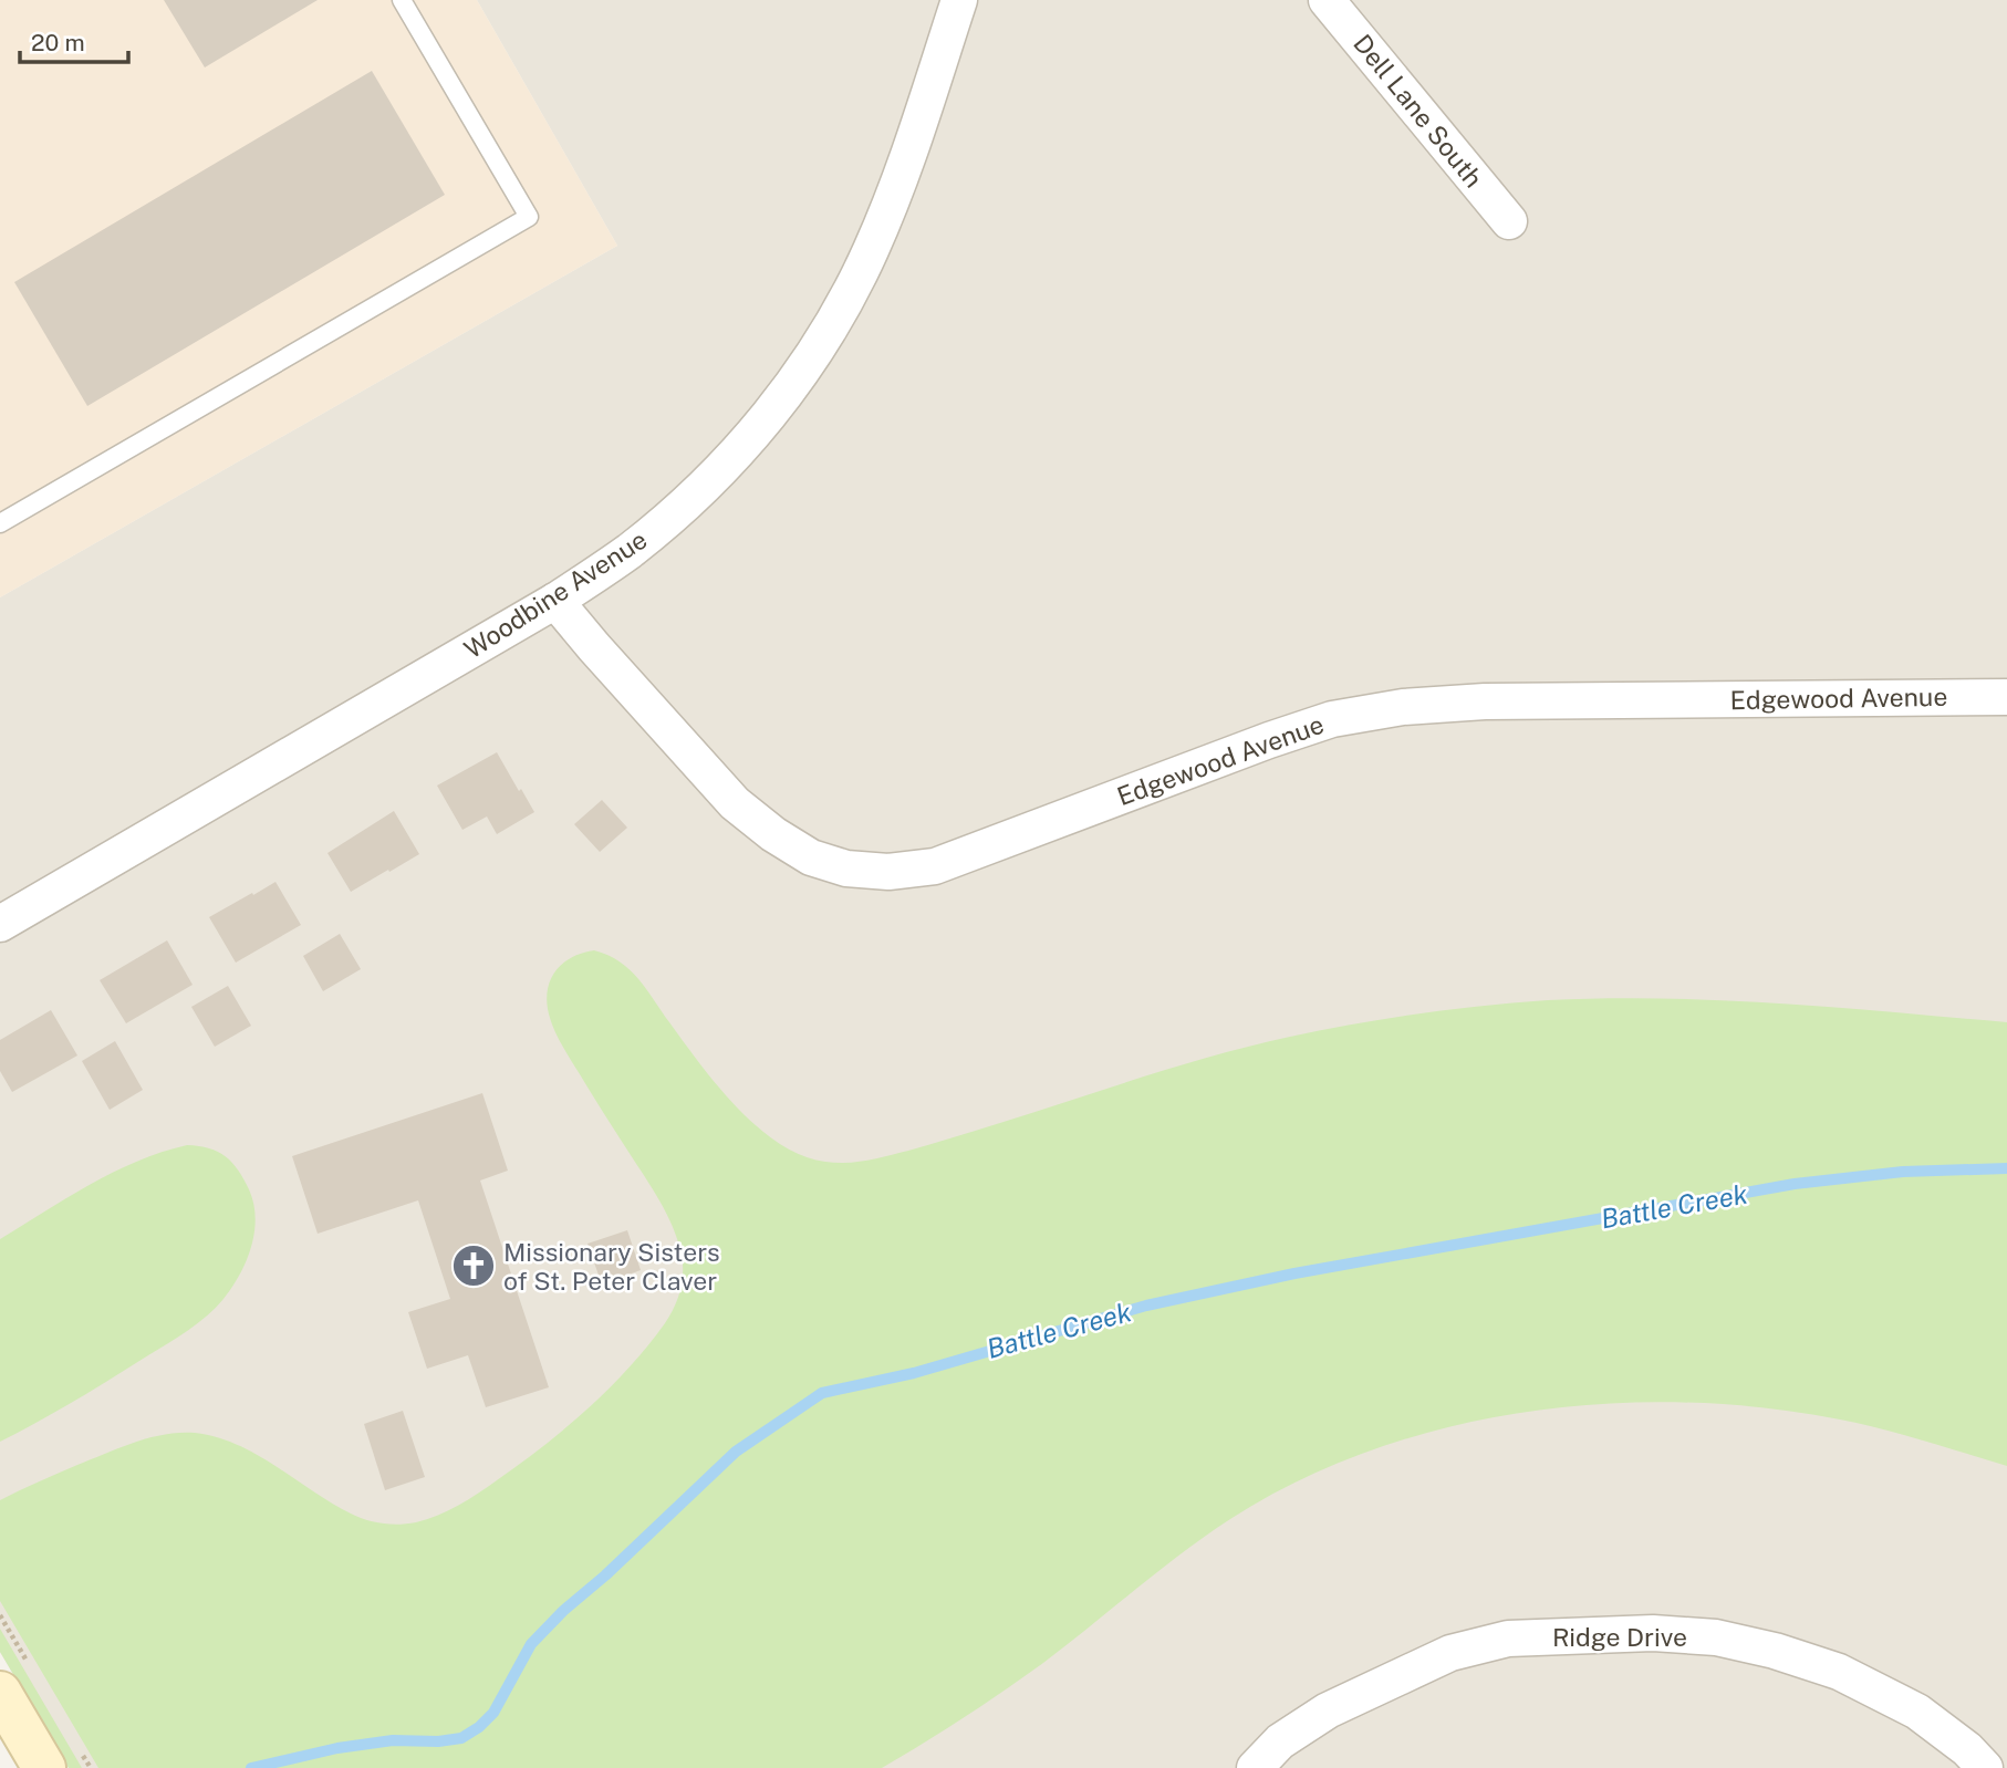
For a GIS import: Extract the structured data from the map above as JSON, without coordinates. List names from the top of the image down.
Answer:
{
  "streets": {
    "street": [
      "Dell Lane South",
      "Woodbine Avenue",
      "Edgewood Avenue",
      "Ridge Drive"
    ]
  },
  "crossings": [
    ["Woodbine Avenue", "Edgewood Avenue"]
  ],
  "water": ["Battle Creek"],
  "places": {
    "church": ["Missionary Sisters of St. Peter Claver"]
  },
  "scale_bar": "20 m"
}
